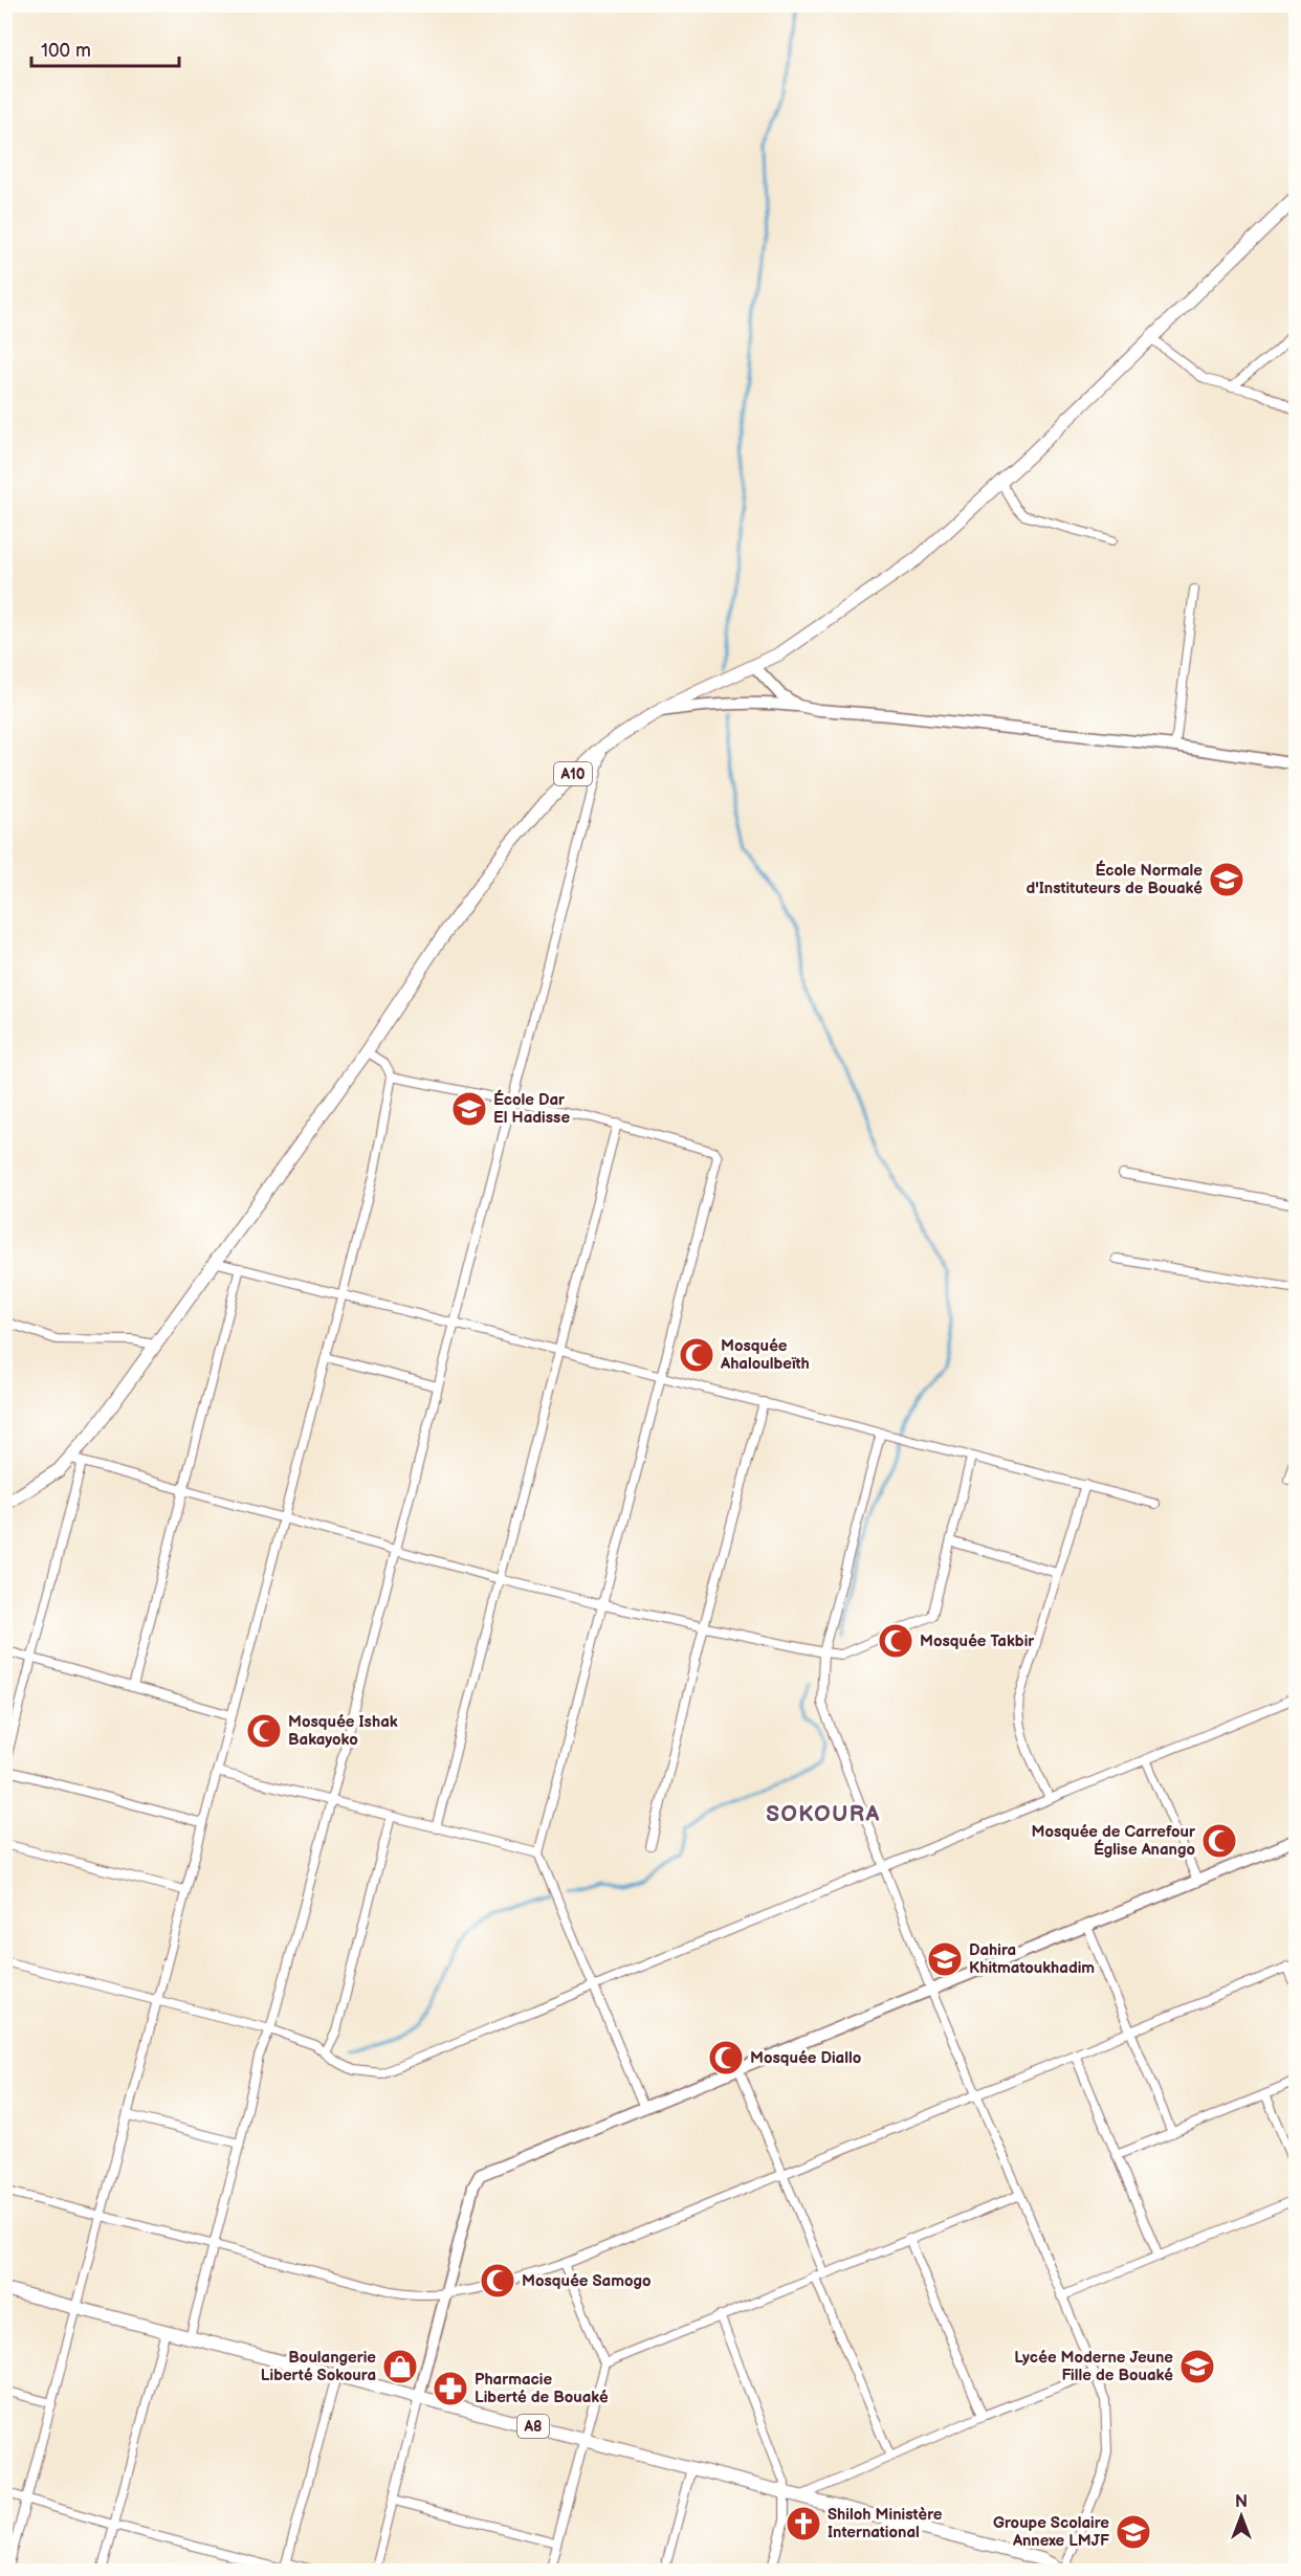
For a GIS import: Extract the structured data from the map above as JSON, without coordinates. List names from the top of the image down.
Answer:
{
  "streets": {
    "main road": ["A10", "A8"]
  },
  "districts": ["SOKOURA"],
  "places": {
    "school or university": [
      "École Normale d'Instituteurs de Bouaké",
      "École Dar El Hadisse",
      "Dahira Khitmatoukhadim",
      "Lycée Moderne Jeune Fille de Bouaké",
      "Groupe Scolaire Annexe LMJF"
    ],
    "mosque": [
      "Mosquée Ahaloulbeïth",
      "Mosquée Takbir",
      "Mosquée Ishak Bakayoko",
      "Mosquée de Carrefour Église Anango",
      "Mosquée Diallo",
      "Mosquée Samogo"
    ],
    "shop": ["Boulangerie Liberté Sokoura"],
    "pharmacy": ["Pharmacie Liberté de Bouaké"],
    "church": ["Shiloh Ministère International"]
  },
  "scale_bar": "100 m",
  "north": "top"
}
